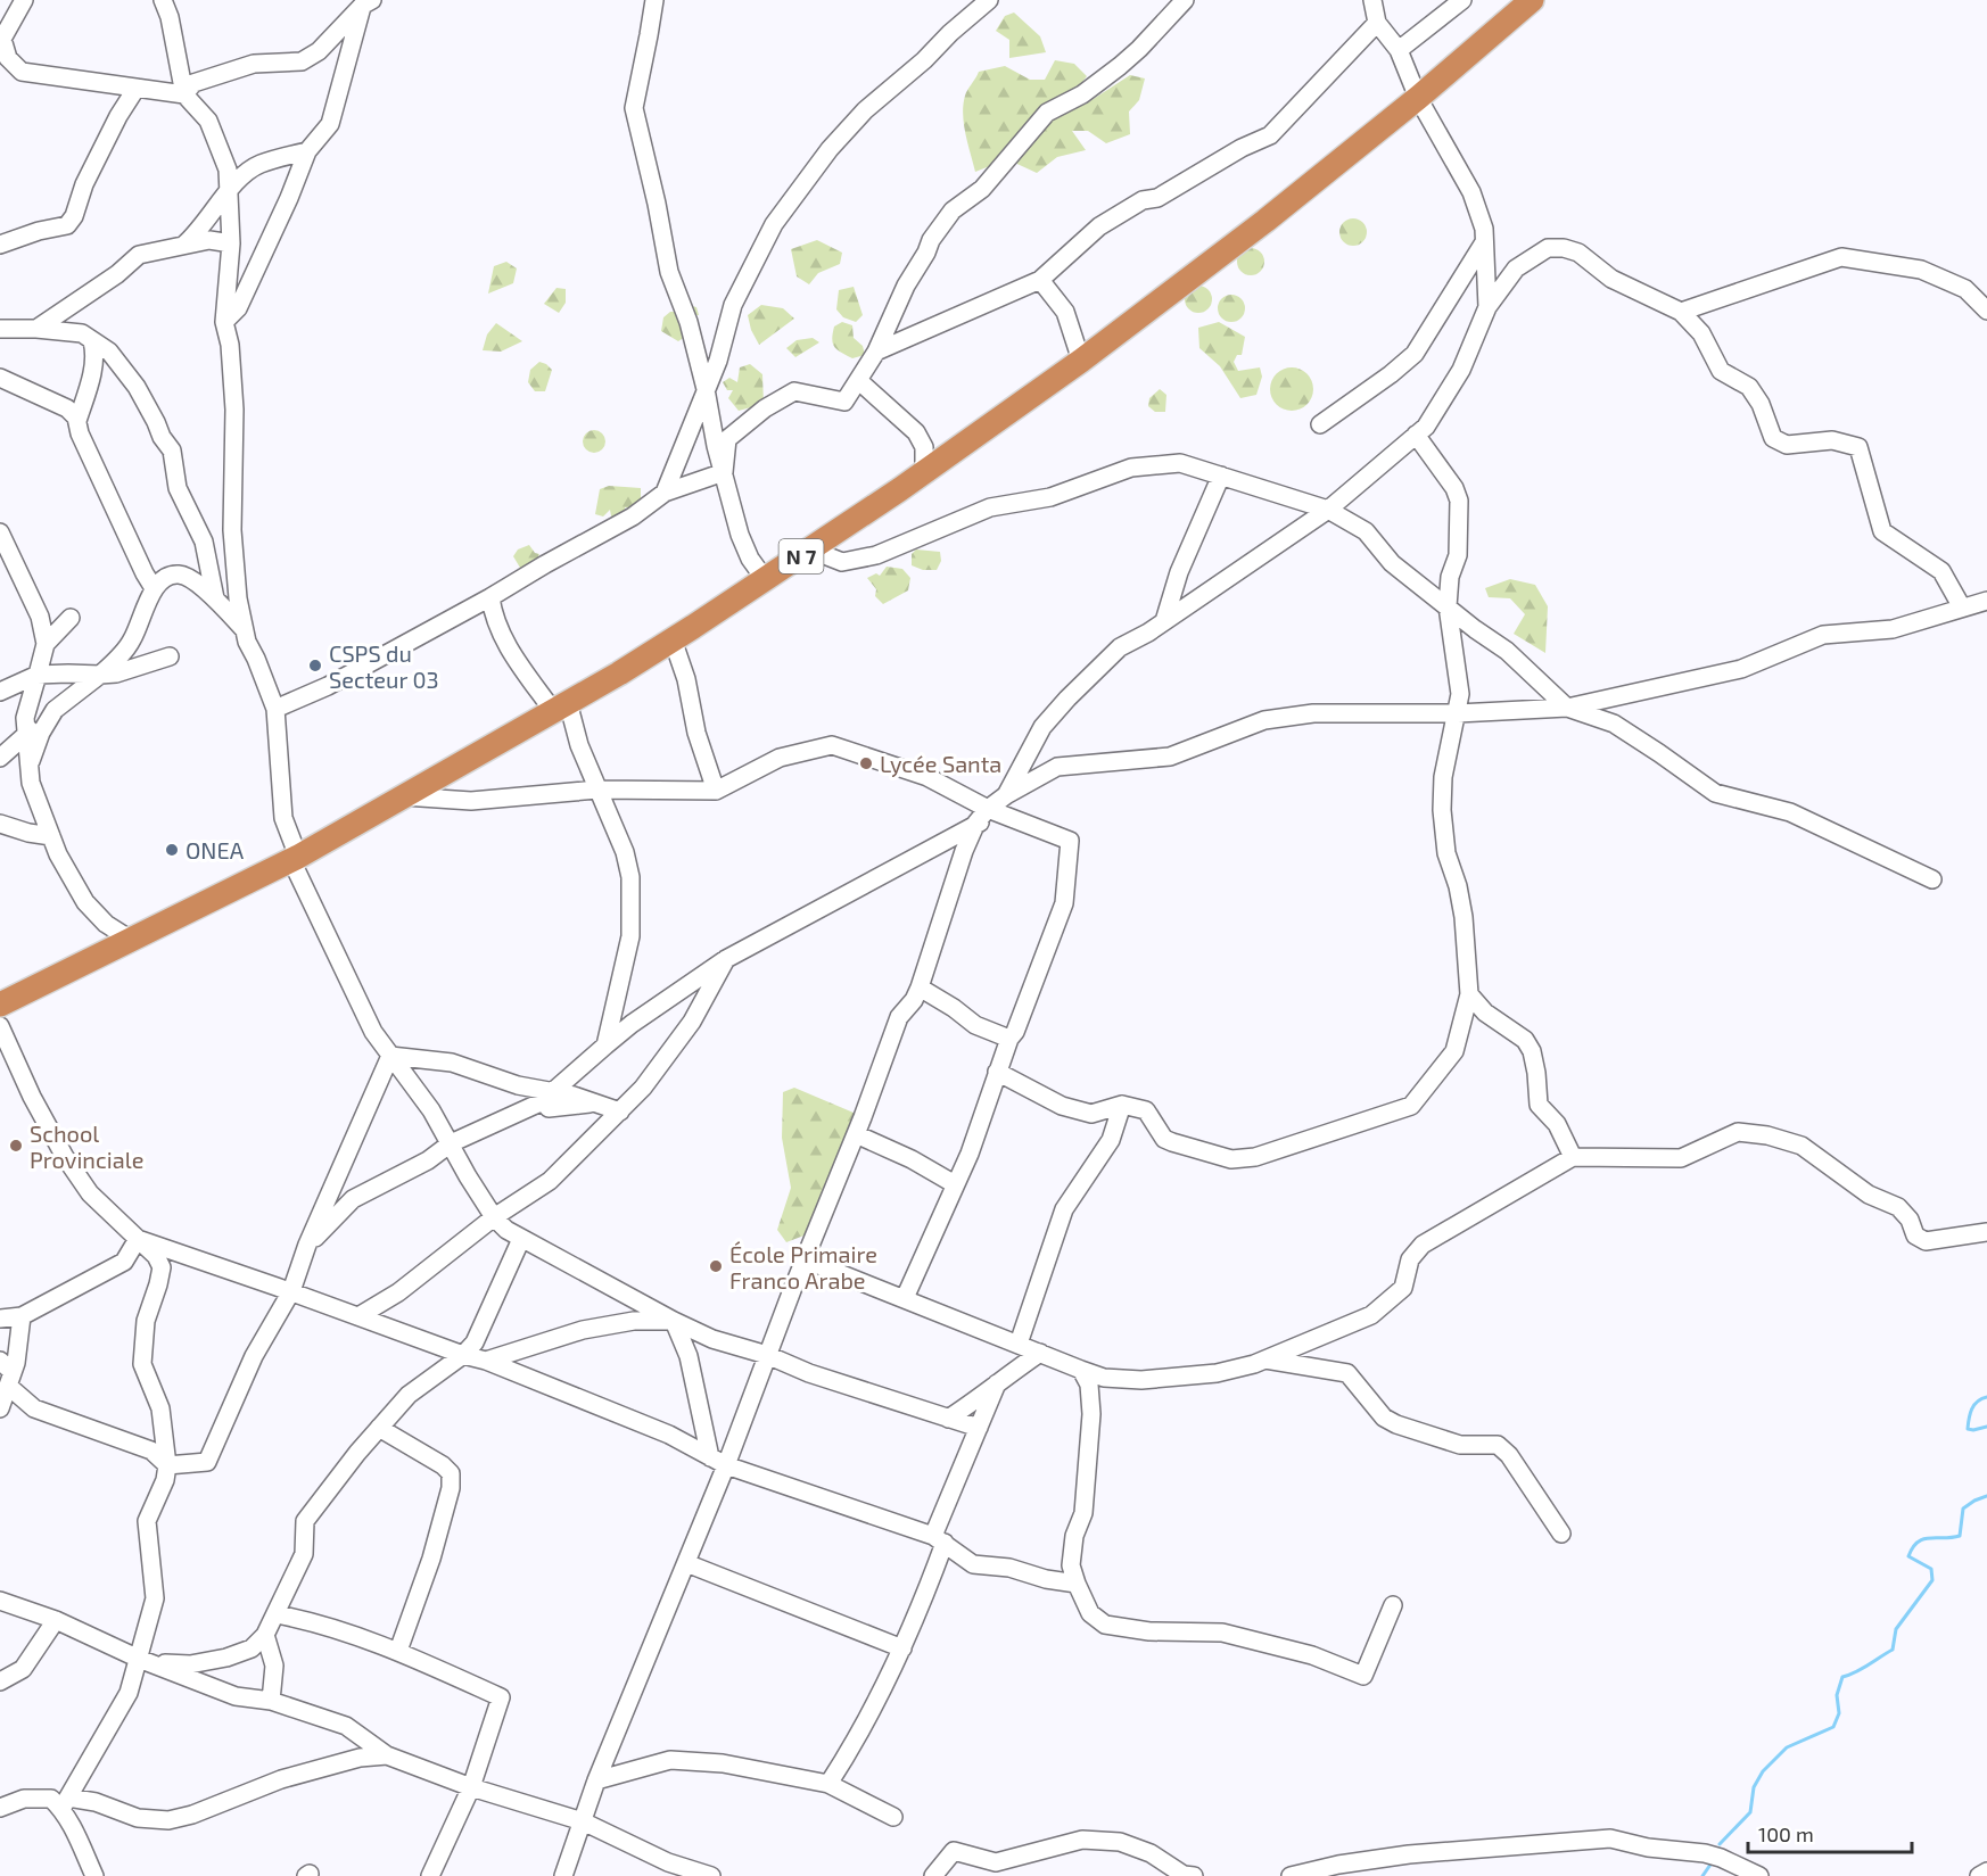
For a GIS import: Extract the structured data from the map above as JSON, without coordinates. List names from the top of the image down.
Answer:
{
  "streets": {
    "highway": ["N 7"]
  },
  "places": [
    "CSPS du Secteur 03",
    "Lycée Santa",
    "ONEA",
    "School Provinciale",
    "École Primaire Franco Arabe"
  ],
  "scale_bar": "100 m"
}
